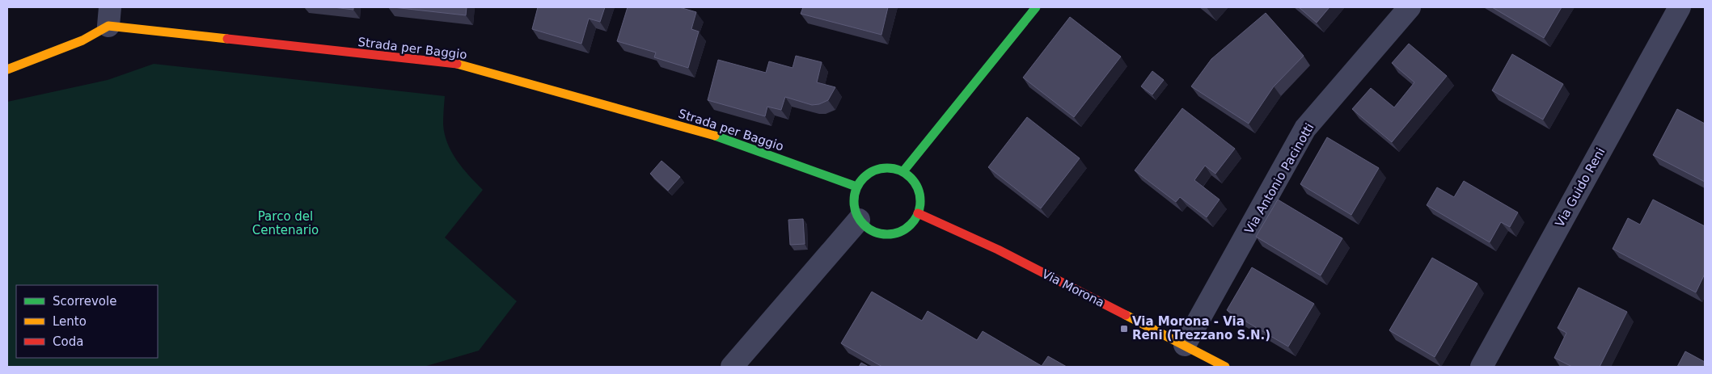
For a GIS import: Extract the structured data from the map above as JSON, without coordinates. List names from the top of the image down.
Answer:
{
  "streets": {
    "street": [
      "Strada per Baggio",
      "Via Antonio Pacinotti",
      "Via Guido Reni",
      "Via Morona"
    ]
  },
  "crossings": [
    ["Strada per Baggio", "Via Morona"],
    ["Via Antonio Pacinotti", "Via Morona"]
  ],
  "parks": ["Parco del Centenario"],
  "places": {
    "transit": ["Via Morona - Via Reni (Trezzano S.N.)"]
  },
  "legend": ["Scorrevole", "Lento", "Coda"]
}
